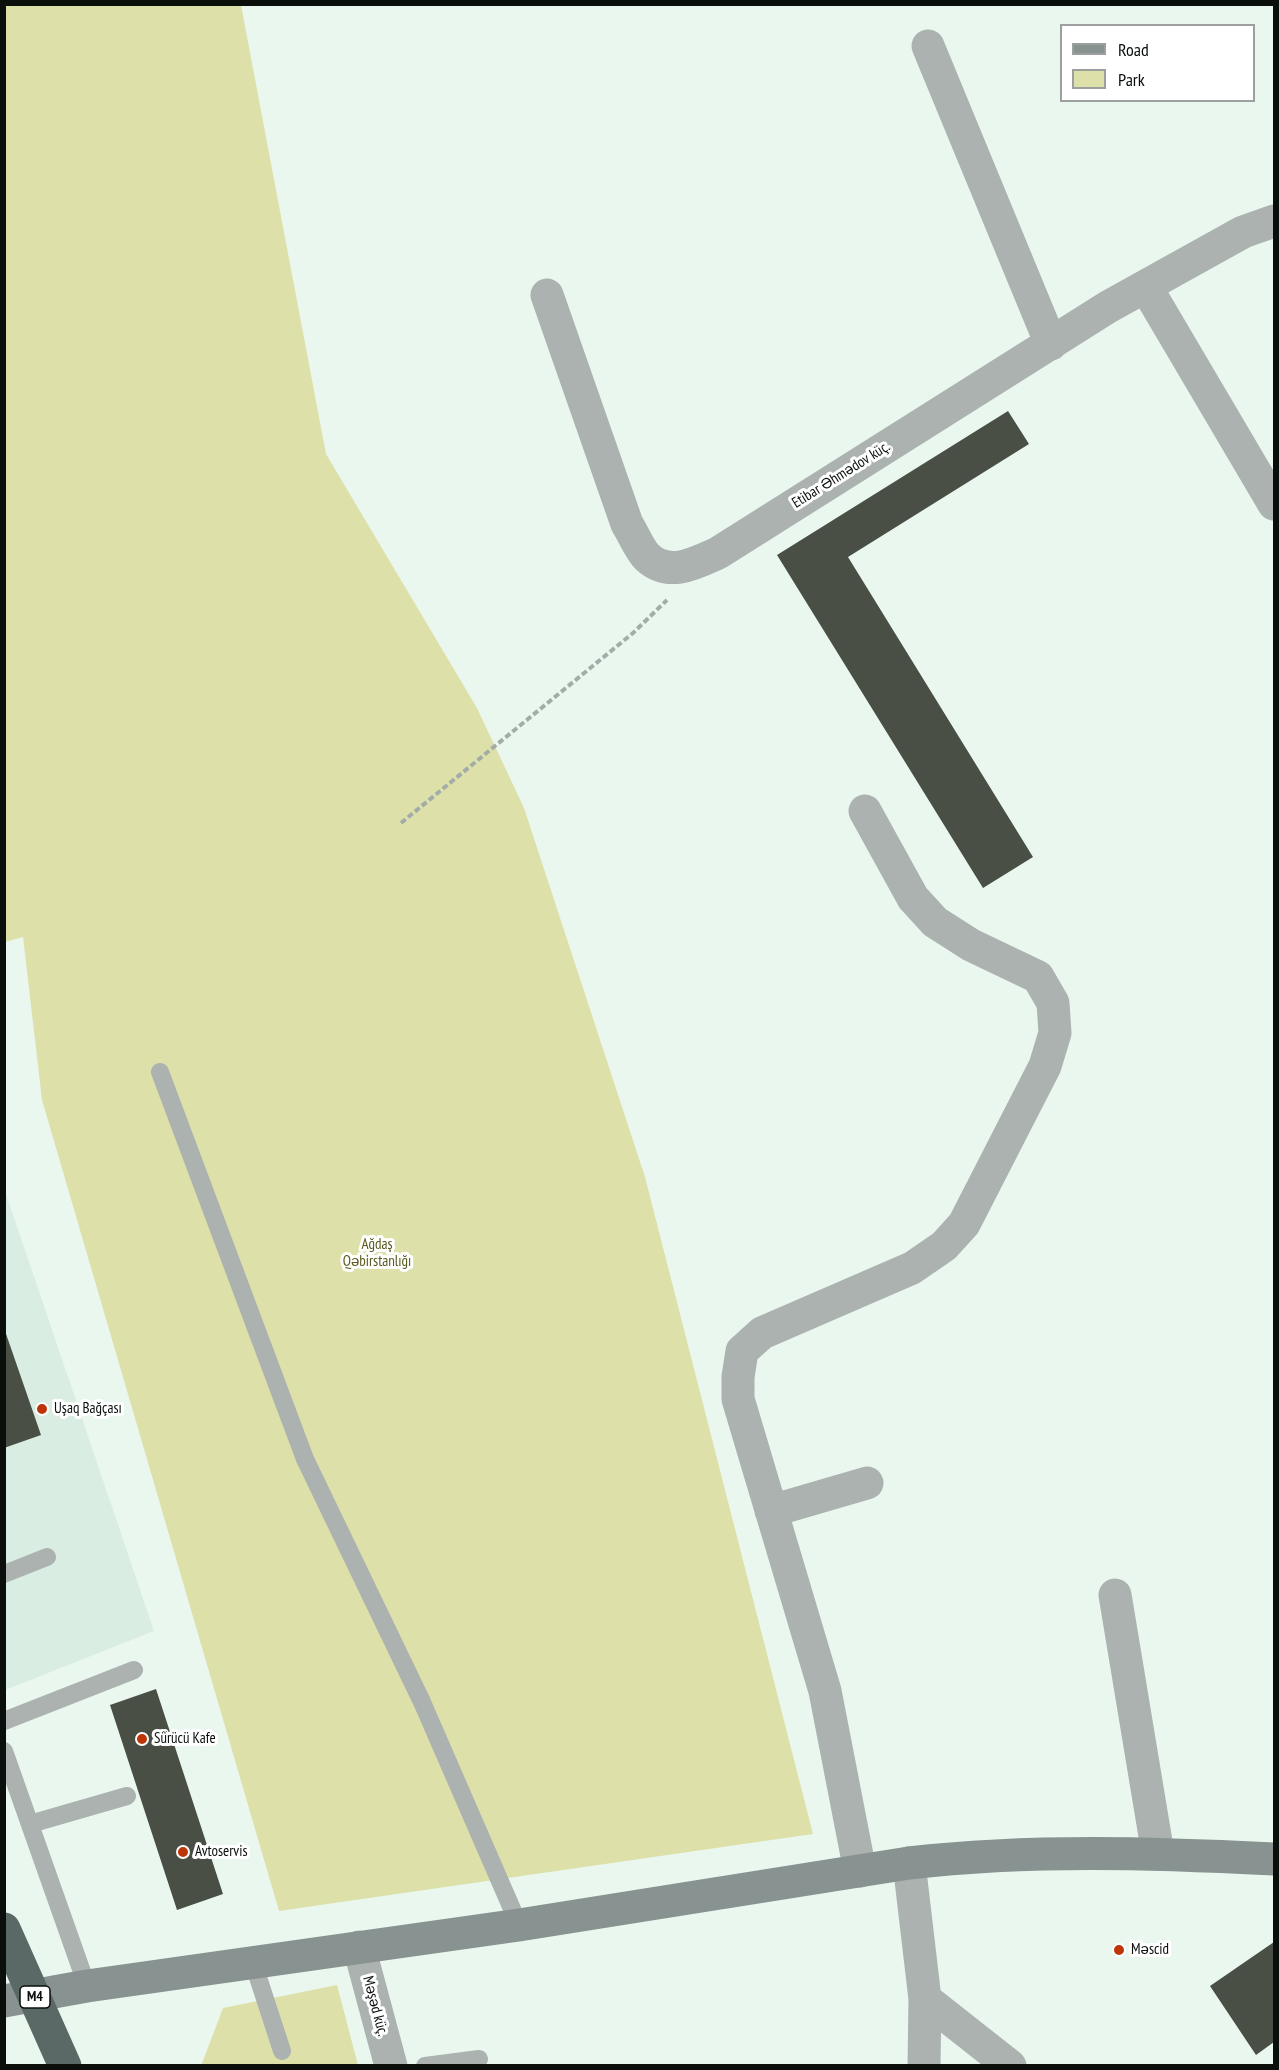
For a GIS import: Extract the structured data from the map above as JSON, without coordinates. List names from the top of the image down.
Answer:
{
  "streets": {
    "highway": ["M4"],
    "street": ["Etibar Əhmədov küç.", "Məşəd küç."]
  },
  "parks": ["Ağdaş Qəbirstanlığı"],
  "places": [
    "Uşaq Bağçası",
    "Sürücü Kafe",
    "Avtoservis",
    "Məscid"
  ],
  "legend": ["Road", "Park"]
}
